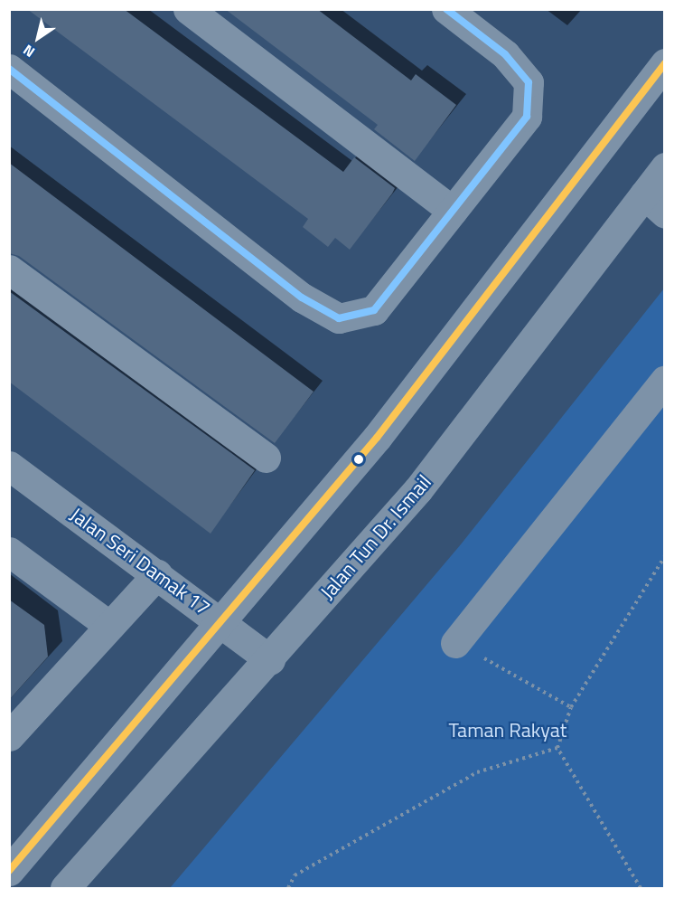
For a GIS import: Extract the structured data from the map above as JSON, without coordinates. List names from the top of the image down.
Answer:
{
  "streets": {
    "street": ["Jalan Tun Dr. Ismail", "Jalan Seri Damak 17"]
  },
  "crossings": [
    ["Jalan Tun Dr. Ismail", "Jalan Seri Damak 17"]
  ],
  "parks": ["Taman Rakyat"],
  "north": "bottom left"
}
